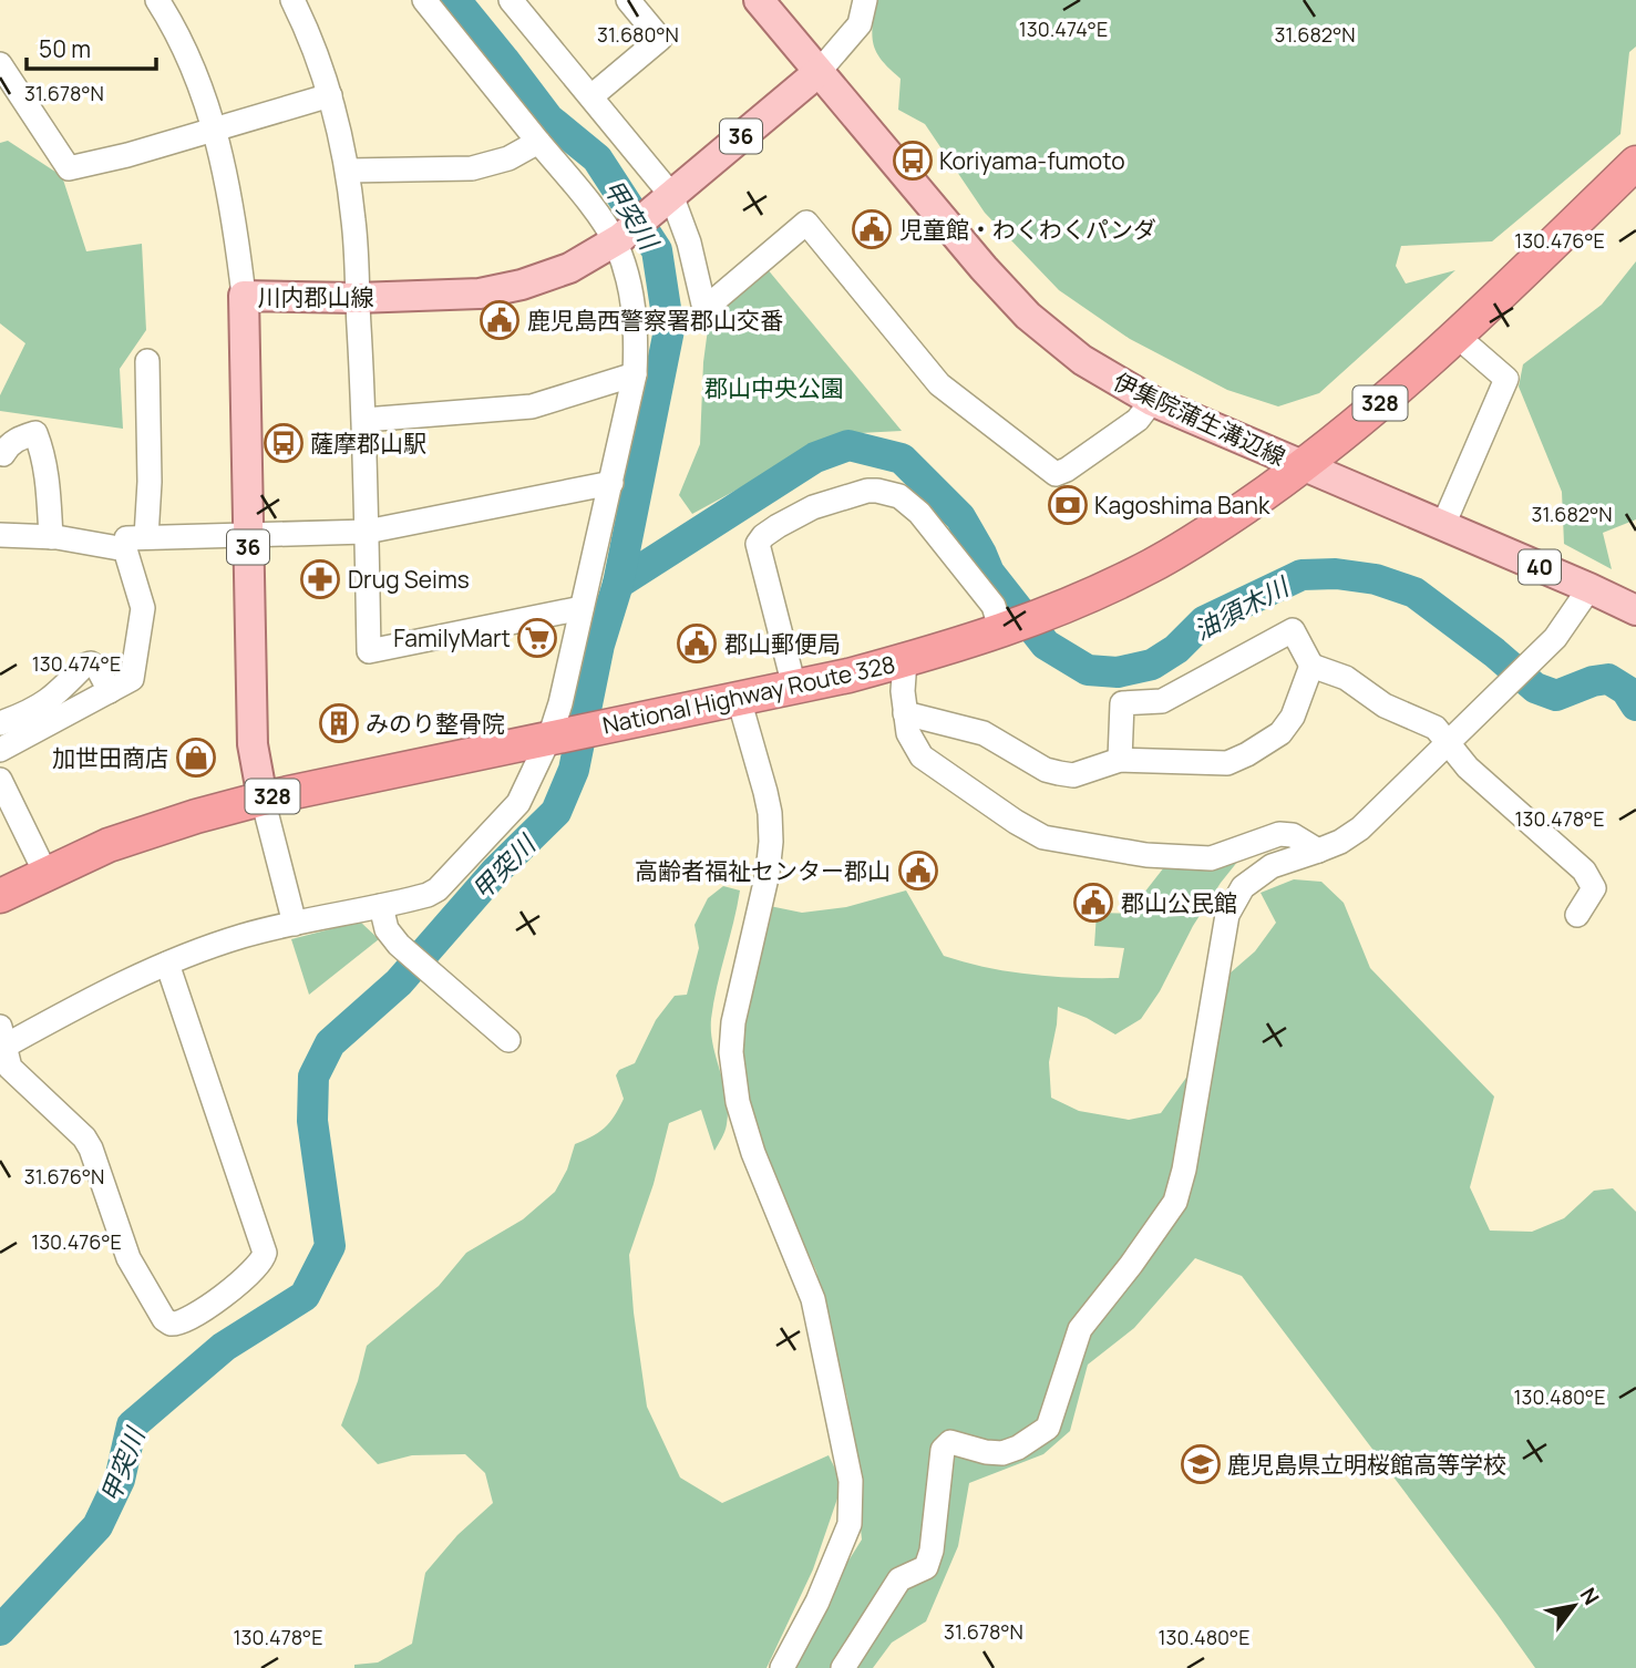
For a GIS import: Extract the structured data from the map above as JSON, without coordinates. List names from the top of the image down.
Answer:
{
  "streets": {
    "highway": ["328", "National Highway Route 328"],
    "main road": [
      "36",
      "川内郡山線",
      "伊集院蒲生溝辺線",
      "40"
    ]
  },
  "crossings": [
    ["川内郡山線", "伊集院蒲生溝辺線"],
    ["川内郡山線", "National Highway Route 328"],
    ["伊集院蒲生溝辺線", "National Highway Route 328"]
  ],
  "water": ["甲突川", "油須木川"],
  "parks": ["郡山中央公園"],
  "places": {
    "bus stop": ["Koriyama-fumoto", "薩摩郡山駅"],
    "public building": [
      "児童館・わくわくパンダ",
      "鹿児島西警察署郡山交番",
      "郡山郵便局",
      "高齢者福祉センター郡山",
      "郡山公民館"
    ],
    "bank": ["Kagoshima Bank"],
    "pharmacy": ["Drug Seims"],
    "supermarket": ["FamilyMart"],
    "building": ["みのり整骨院"],
    "shop": ["加世田商店"],
    "school or university": ["鹿児島県立明桜館高等学校"]
  },
  "scale_bar": "50 m",
  "north": "top right",
  "coordinates": [
    "130.474°E",
    "31.680°N",
    "31.682°N",
    "31.678°N",
    "130.476°E",
    "130.478°E",
    "31.676°N",
    "130.480°E"
  ]
}
